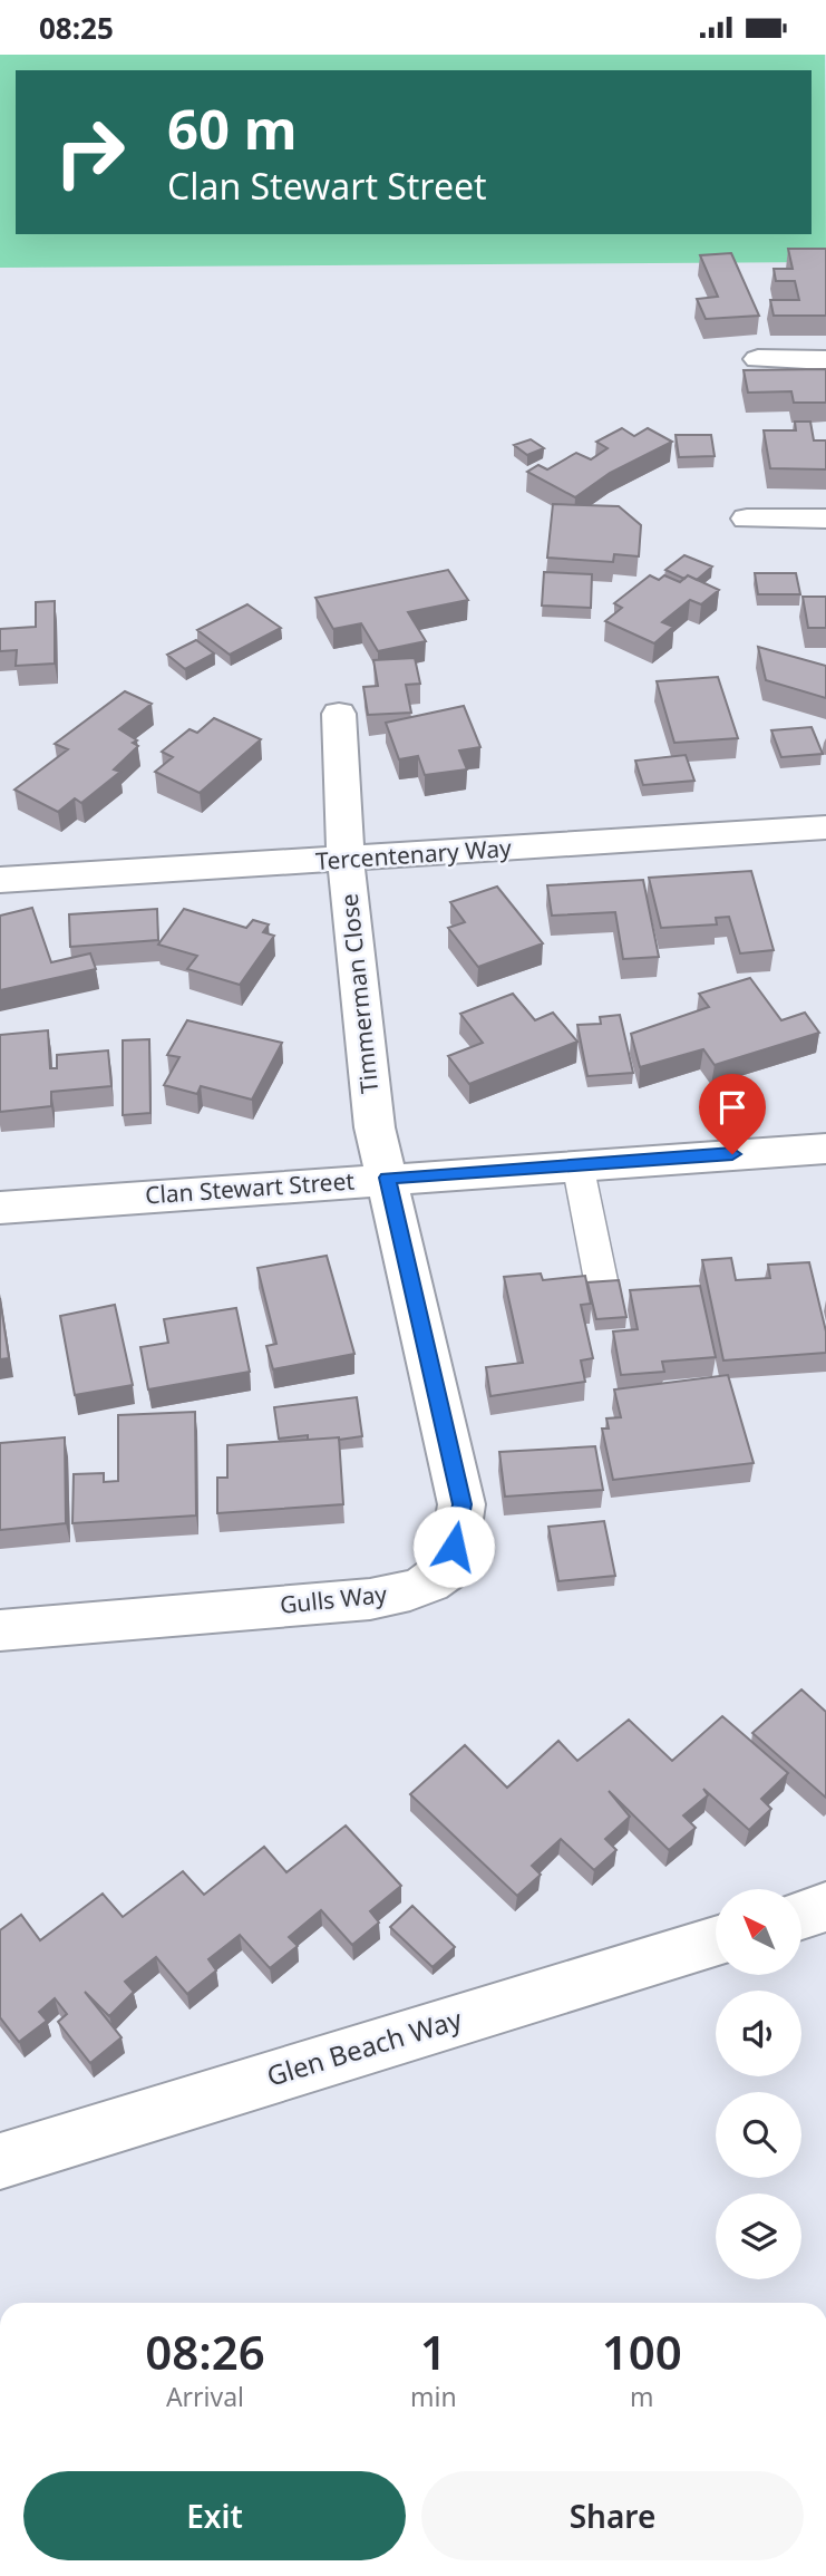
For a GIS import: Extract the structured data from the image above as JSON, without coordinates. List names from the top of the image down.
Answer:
{
  "streets": {
    "street": [
      "Tercentenary Way",
      "Timmerman Close",
      "Clan Stewart Street",
      "Gulls Way",
      "Glen Beach Way"
    ]
  },
  "crossings": [
    ["Tercentenary Way", "Timmerman Close"],
    ["Timmerman Close", "Clan Stewart Street"],
    ["Timmerman Close", "Gulls Way"],
    ["Clan Stewart Street", "Gulls Way"]
  ],
  "north": "top left",
  "page": {
    "status": "08:25",
    "turn": ["60 m", "Clan Stewart Street"],
    "eta": [
      "08:26",
      "Arrival",
      "1",
      "min",
      "100",
      "m"
    ],
    "buttons": ["Exit", "Share"]
  }
}
